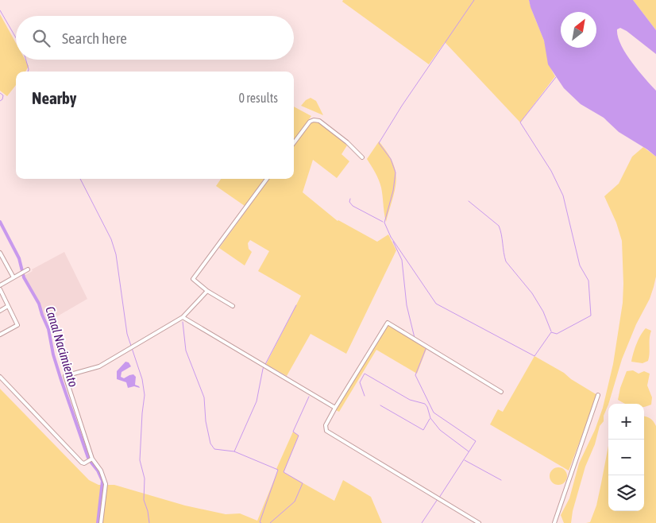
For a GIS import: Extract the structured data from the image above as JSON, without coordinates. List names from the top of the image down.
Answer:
{
  "water": ["Canal Nacimiento"],
  "north": "top right",
  "page": {
    "search": "Search here",
    "heading": ["Nearby", "0 results"],
    "map_buttons": ["+", "−"]
  }
}
